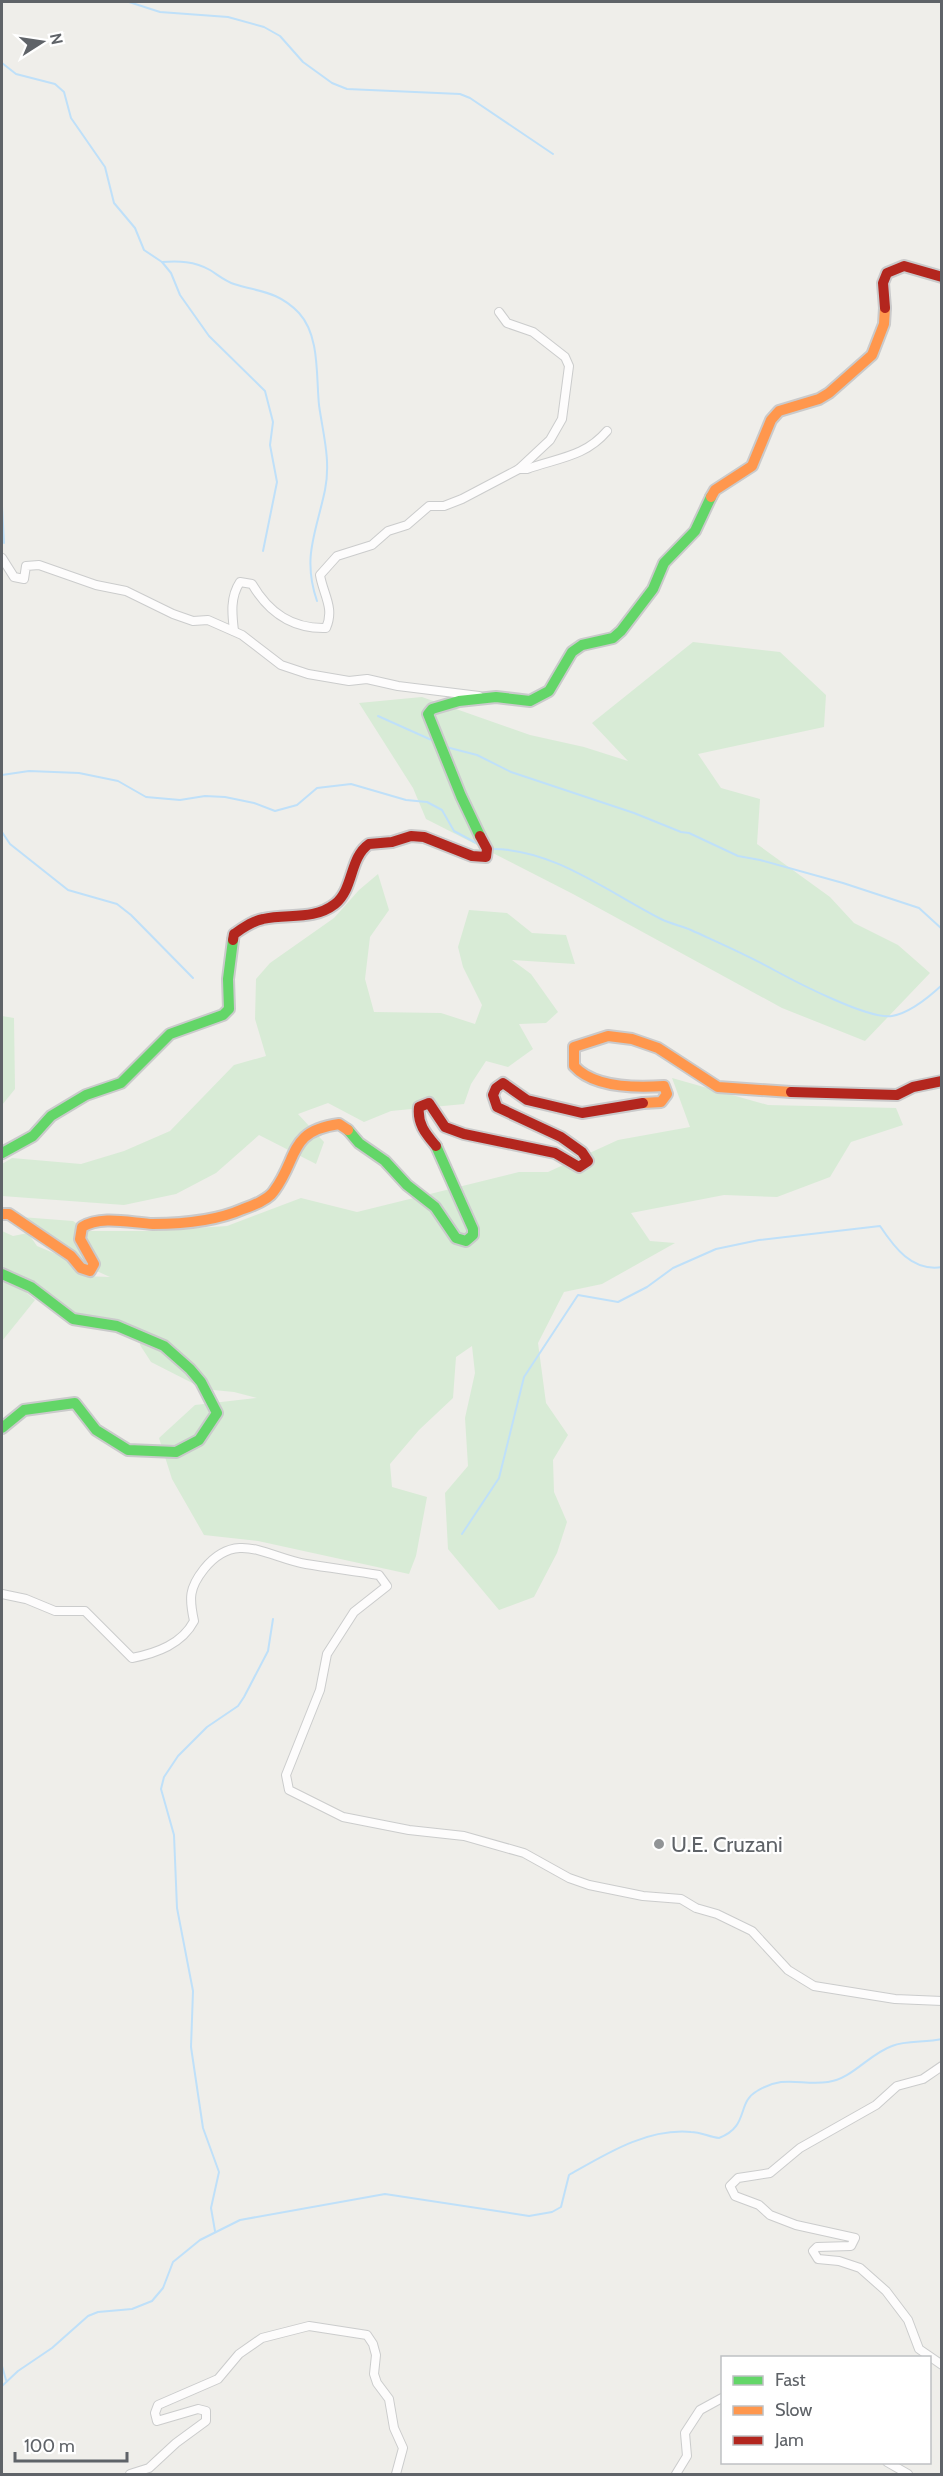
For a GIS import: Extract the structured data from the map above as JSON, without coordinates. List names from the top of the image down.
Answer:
{
  "places": ["U.E. Cruzani"],
  "legend": ["Fast", "Slow", "Jam"],
  "scale_bar": "100 m",
  "north": "right"
}
